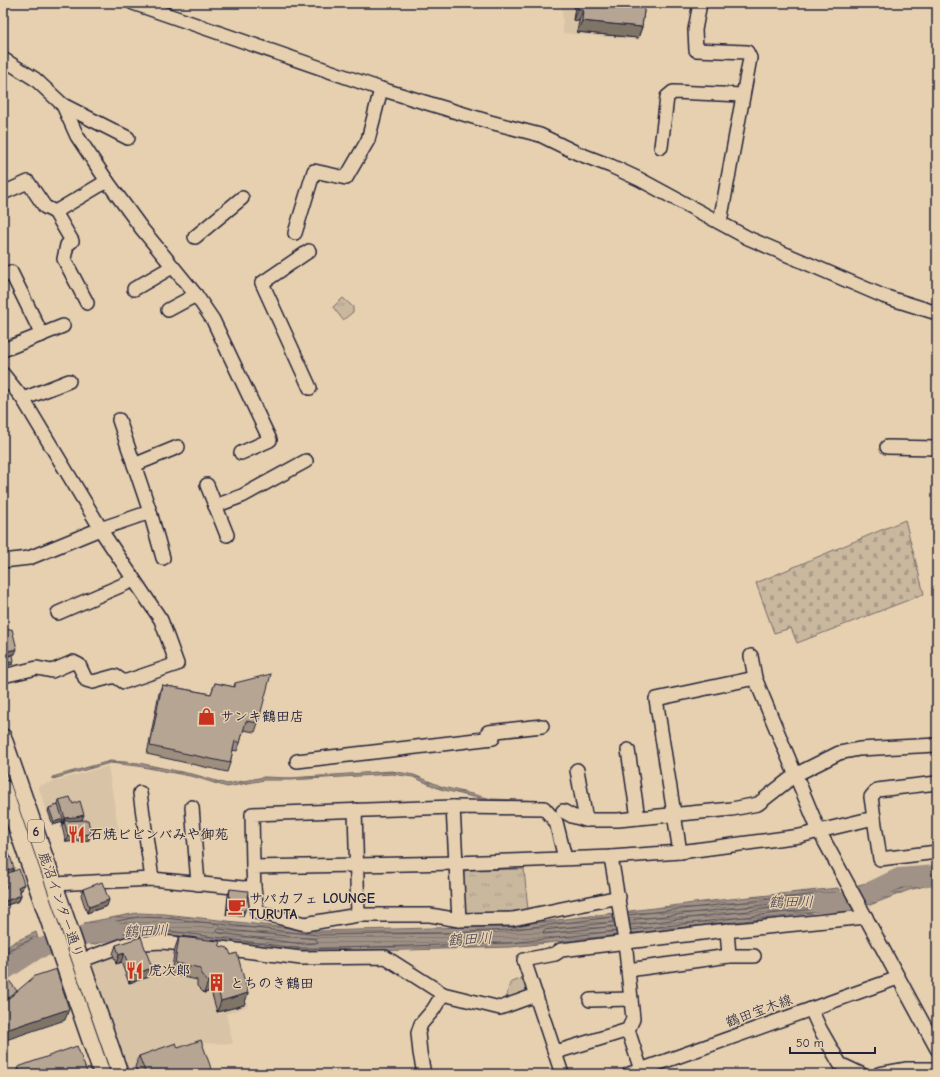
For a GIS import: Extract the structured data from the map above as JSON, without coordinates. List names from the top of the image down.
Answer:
{
  "streets": {
    "main road": ["6", "鹿沼インター通り"],
    "street": ["鶴田宝木線"]
  },
  "water": ["鶴田川"],
  "places": {
    "shop": ["サンキ鶴田店"],
    "restaurant": ["石焼ビビンバみや御苑", "虎次郎"],
    "cafe": ["サパカフェ LOUNGE TURUTA"],
    "building": ["とちのき鶴田"]
  },
  "scale_bar": "50 m"
}
